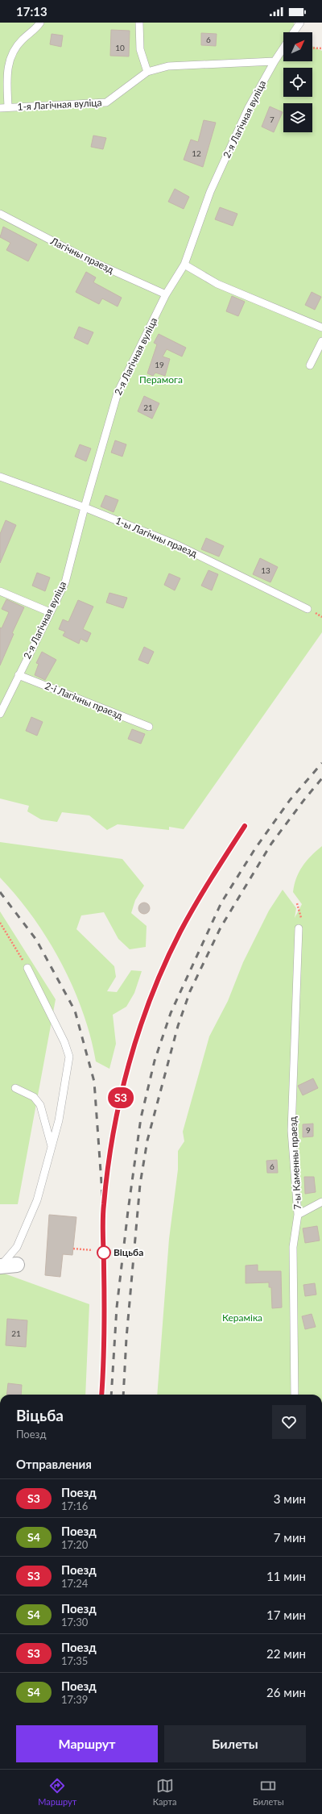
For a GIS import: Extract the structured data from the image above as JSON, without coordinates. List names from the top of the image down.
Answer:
{
  "streets": {
    "lane": [
      "1-я Лагічная вуліца",
      "2-я Лагічная вуліца",
      "Лагічны праезд",
      "1-ы Лагічны праезд",
      "2-і Лагічны праезд",
      "7-ы Каменны праезд"
    ]
  },
  "crossings": [
    ["1-я Лагічная вуліца", "2-я Лагічная вуліца"],
    ["2-я Лагічная вуліца", "Лагічны праезд"],
    ["2-я Лагічная вуліца", "1-ы Лагічны праезд"],
    ["2-я Лагічная вуліца", "2-і Лагічны праезд"]
  ],
  "parks": ["Перамога", "Кераміка"],
  "places": ["Віцьба"],
  "house_numbers": [
    "6",
    "10",
    "7",
    "12",
    "19",
    "21",
    "13",
    "9",
    "6",
    "21"
  ],
  "north": "top right",
  "page": {
    "status": "17:13",
    "on_map": "S3",
    "heading": [
      ["Віцьба", "Поезд"],
      "Отправления"
    ],
    "list": [
      {
        "mark": "S3",
        "name": "Поезд",
        "note": "17:16",
        "value": "3 мин"
      },
      {
        "mark": "S4",
        "name": "Поезд",
        "note": "17:20",
        "value": "7 мин"
      },
      {
        "mark": "S3",
        "name": "Поезд",
        "note": "17:24",
        "value": "11 мин"
      },
      {
        "mark": "S4",
        "name": "Поезд",
        "note": "17:30",
        "value": "17 мин"
      },
      {
        "mark": "S3",
        "name": "Поезд",
        "note": "17:35",
        "value": "22 мин"
      },
      {
        "mark": "S4",
        "name": "Поезд",
        "note": "17:39",
        "value": "26 мин"
      }
    ],
    "buttons": ["Маршрут", "Билеты"],
    "tabs": ["Маршрут", "Карта", "Билеты"]
  }
}
